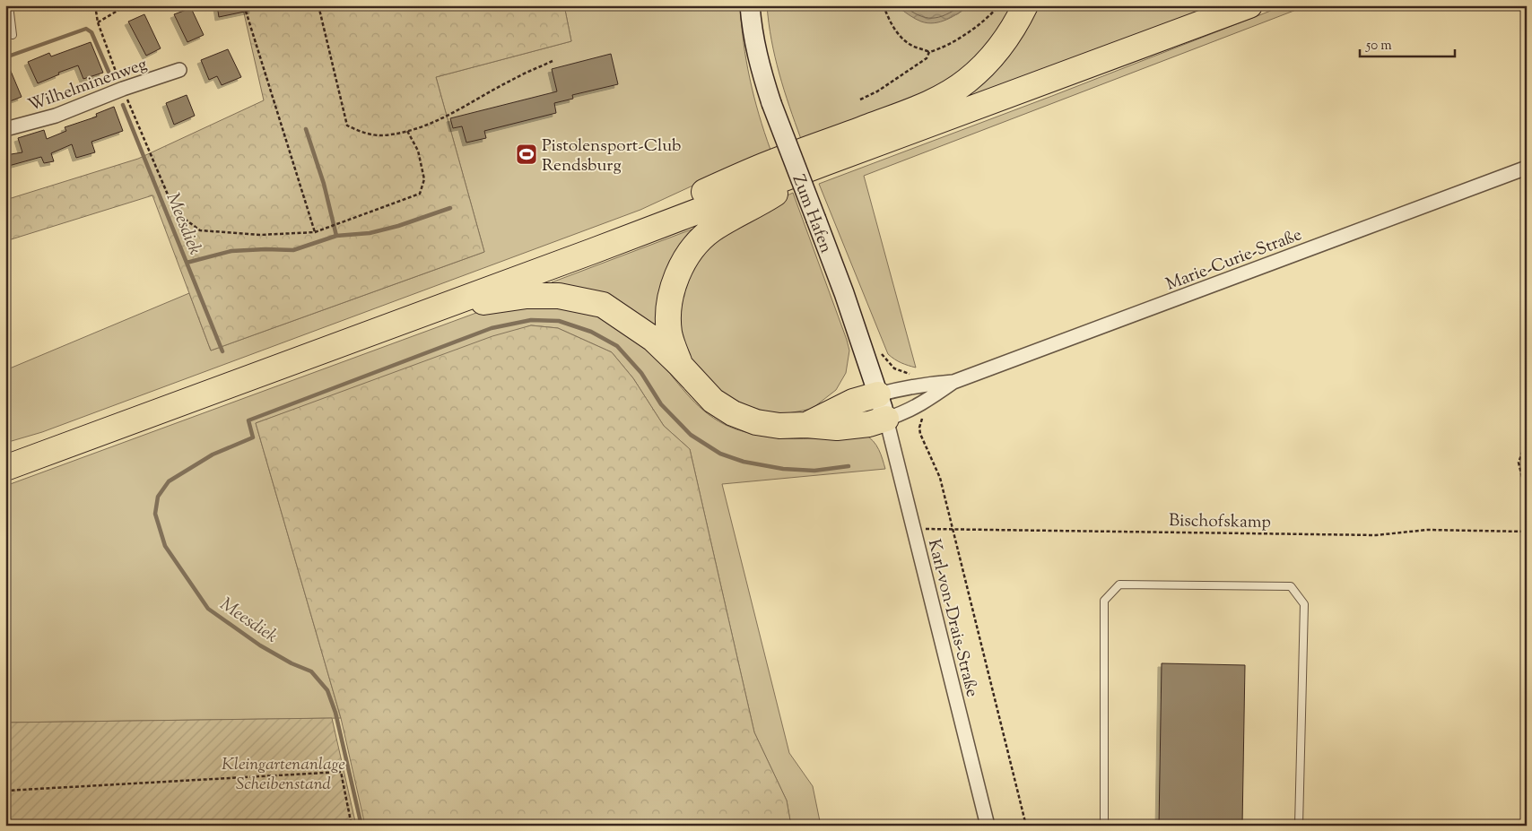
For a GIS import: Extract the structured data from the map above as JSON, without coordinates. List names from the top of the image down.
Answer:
{
  "streets": {
    "main road": ["Zum Hafen"],
    "street": ["Wilhelminenweg", "Marie-Curie-Straße", "Karl-von-Drais-Straße"],
    "path": ["Bischofskamp"]
  },
  "crossings": [
    ["Zum Hafen", "Marie-Curie-Straße"],
    ["Zum Hafen", "Karl-von-Drais-Straße"],
    ["Marie-Curie-Straße", "Karl-von-Drais-Straße"],
    ["Bischofskamp", "Karl-von-Drais-Straße"]
  ],
  "water": ["Meesdiek"],
  "parks": ["Kleingartenanlage Scheibenstand"],
  "places": {
    "sports": ["Pistolensport-Club Rendsburg"]
  },
  "scale_bar": "50 m"
}
